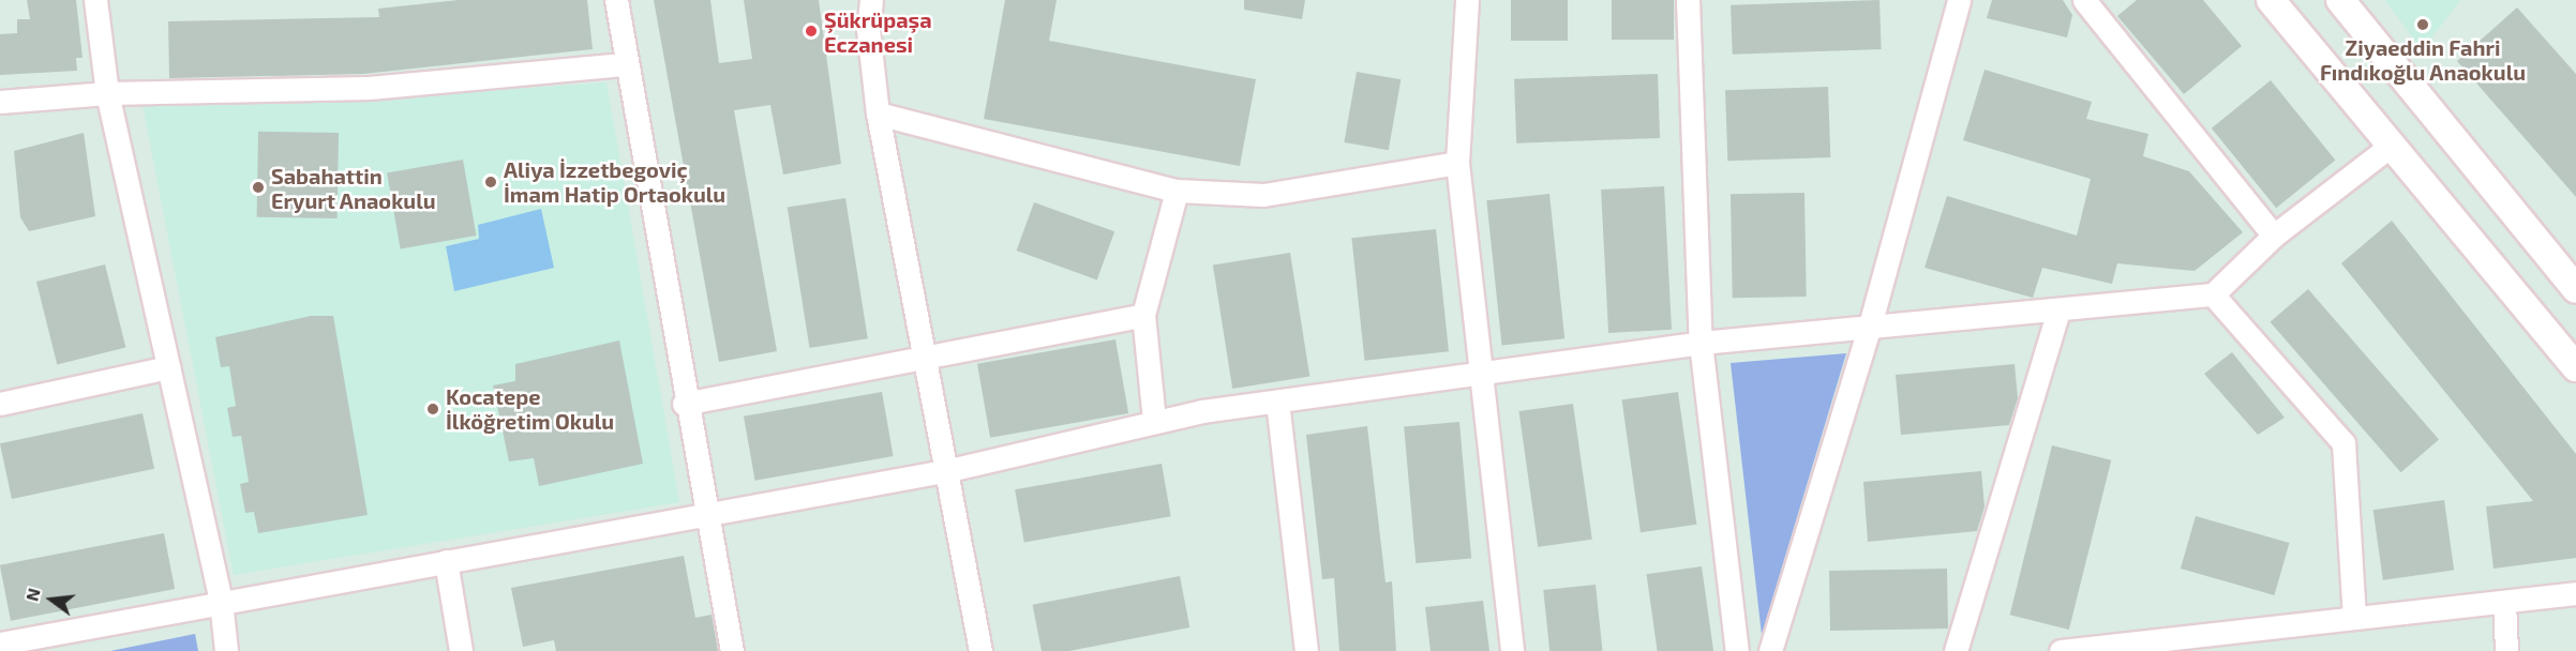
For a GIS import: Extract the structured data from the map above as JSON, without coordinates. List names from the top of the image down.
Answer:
{
  "places": [
    "Ziyaeddin Fahri Fındıkoğlu Anaokulu",
    "Şükrüpaşa Eczanesi",
    "Aliya İzzetbegoviç İmam Hatip Ortaokulu",
    "Sabahattin Eryurt Anaokulu",
    "Kocatepe İlköğretim Okulu"
  ],
  "north": "left"
}
